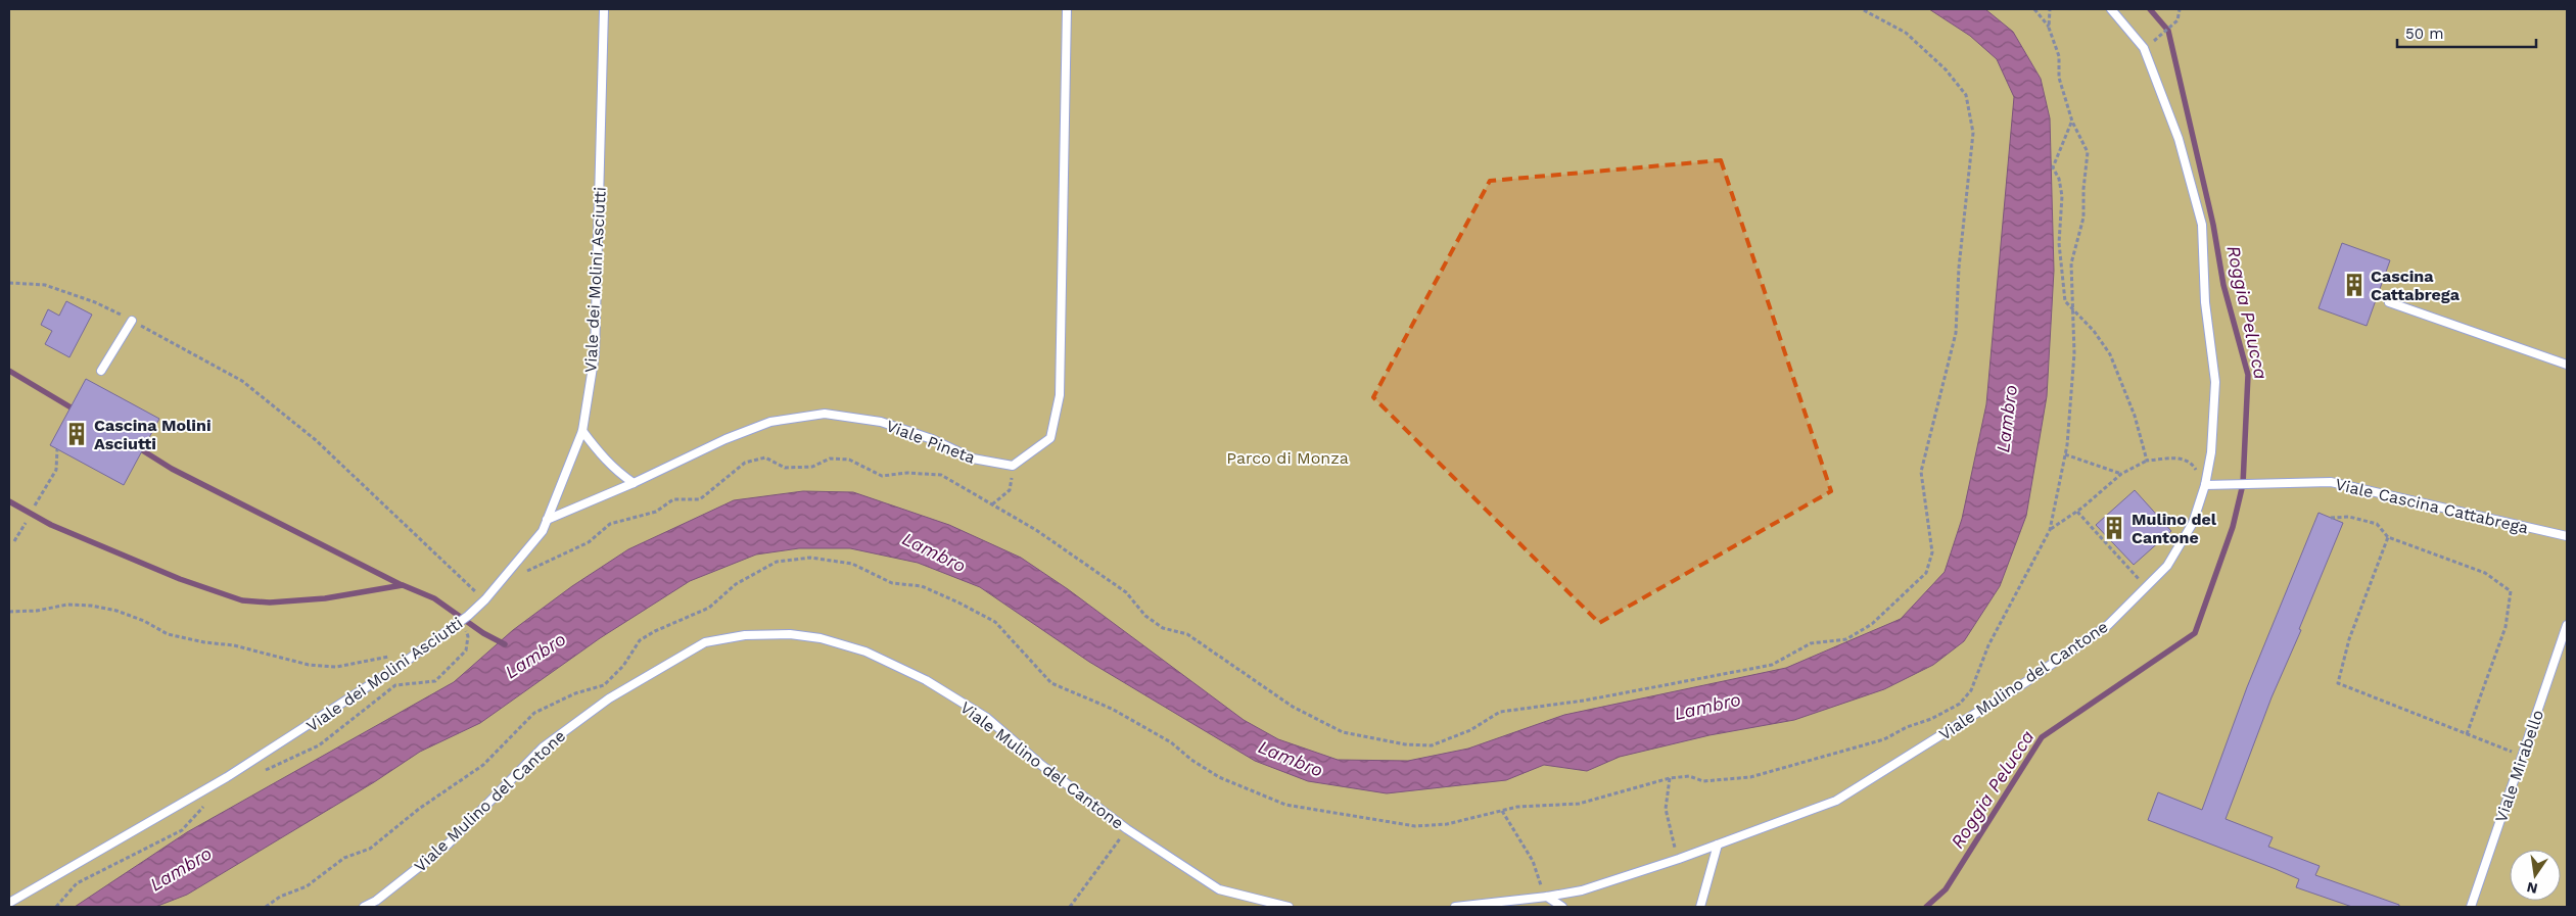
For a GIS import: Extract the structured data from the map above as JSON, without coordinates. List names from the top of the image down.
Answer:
{
  "streets": {
    "lane": [
      "Viale dei Molini Asciutti",
      "Viale Pineta",
      "Viale Cascina Cattabrega",
      "Viale Mulino del Cantone",
      "Viale Mirabello"
    ]
  },
  "crossings": [
    ["Viale dei Molini Asciutti", "Viale Pineta"],
    ["Viale Cascina Cattabrega", "Viale Mulino del Cantone"]
  ],
  "water": ["Roggia Pelucca", "Lambro"],
  "parks": ["Parco di Monza"],
  "places": {
    "building": ["Cascina Cattabrega", "Cascina Molini Asciutti", "Mulino del Cantone"]
  },
  "scale_bar": "50 m",
  "north": "bottom"
}
